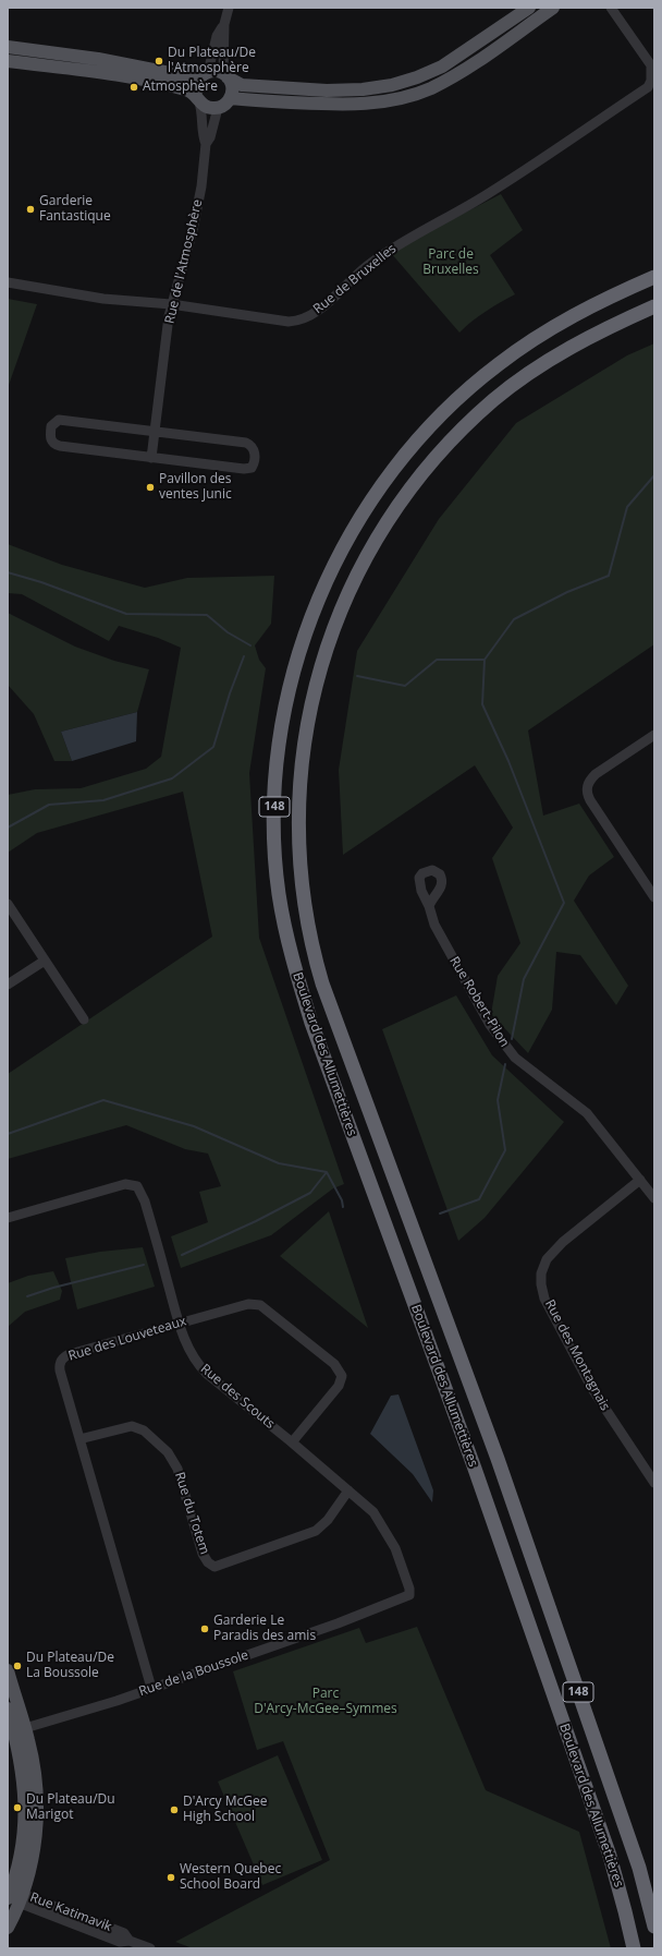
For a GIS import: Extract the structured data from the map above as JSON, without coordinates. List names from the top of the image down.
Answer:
{
  "streets": {
    "highway": ["148", "Boulevard des Allumettières"],
    "street": [
      "Rue de l'Atmosphère",
      "Rue de Bruxelles",
      "Rue Robert-Pilon",
      "Rue des Louveteaux",
      "Rue des Montagnais",
      "Rue des Scouts",
      "Rue du Totem",
      "Rue de la Boussole",
      "Rue Katimavik"
    ]
  },
  "crossings": [
    ["Rue de l'Atmosphère", "Rue de Bruxelles"],
    ["Rue Robert-Pilon", "Rue des Montagnais"],
    ["Rue des Louveteaux", "Rue des Scouts"],
    ["Rue des Louveteaux", "Rue du Totem"],
    ["Rue des Louveteaux", "Rue de la Boussole"],
    ["Rue des Scouts", "Rue du Totem"],
    ["Rue des Scouts", "Rue de la Boussole"]
  ],
  "parks": ["Parc de Bruxelles", "Parc D'Arcy-McGee–Symmes"],
  "places": [
    "Du Plateau/De l'Atmosphère",
    "Atmosphère",
    "Garderie Fantastique",
    "Pavillon des ventes Junic",
    "Garderie Le Paradis des amis",
    "Du Plateau/De La Boussole",
    "Du Plateau/Du Marigot",
    "D'Arcy McGee High School",
    "Western Quebec School Board"
  ]
}
